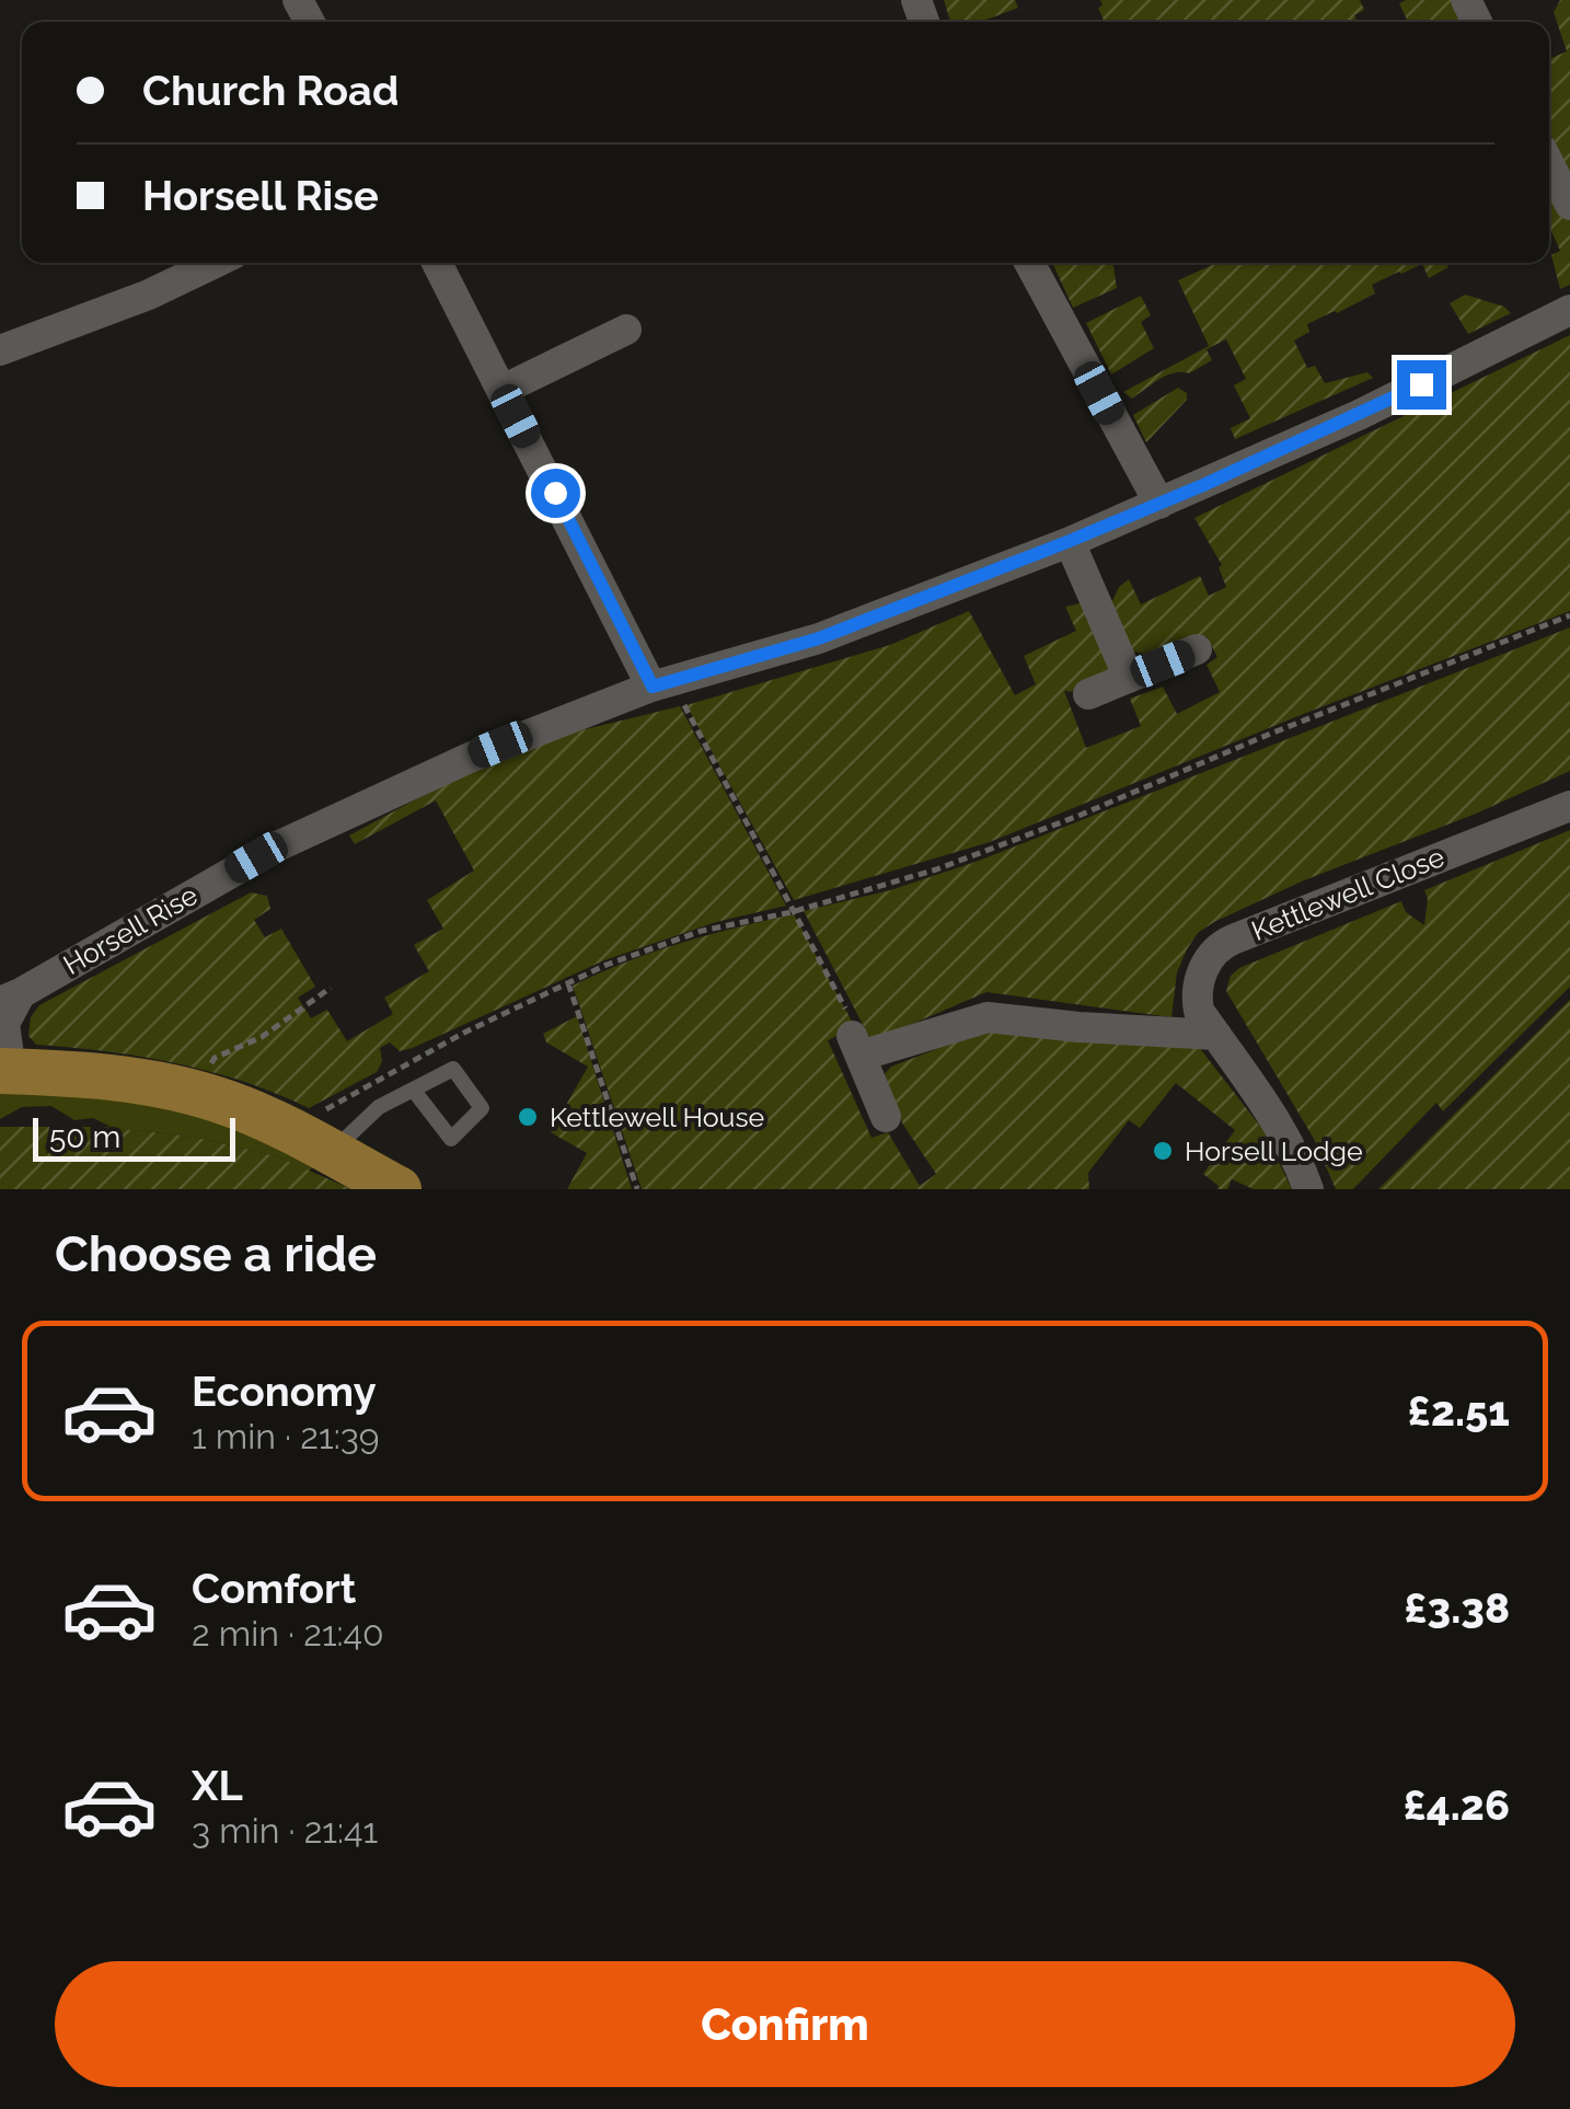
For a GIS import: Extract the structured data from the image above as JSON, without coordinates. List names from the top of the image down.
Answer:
{
  "streets": {
    "street": ["Kettlewell Close", "Horsell Rise"]
  },
  "places": ["Kettlewell House", "Horsell Lodge"],
  "scale_bar": "50 m",
  "page": {
    "banner": ["Church Road", "Horsell Rise"],
    "scale": "50 m",
    "heading": "Choose a ride",
    "list": [
      {
        "name": "Economy",
        "note": "1 min · 21:39",
        "value": "£2.51"
      },
      {
        "name": "Comfort",
        "note": "2 min · 21:40",
        "value": "£3.38"
      },
      {
        "name": "XL",
        "note": "3 min · 21:41",
        "value": "£4.26"
      }
    ],
    "buttons": "Confirm"
  }
}
